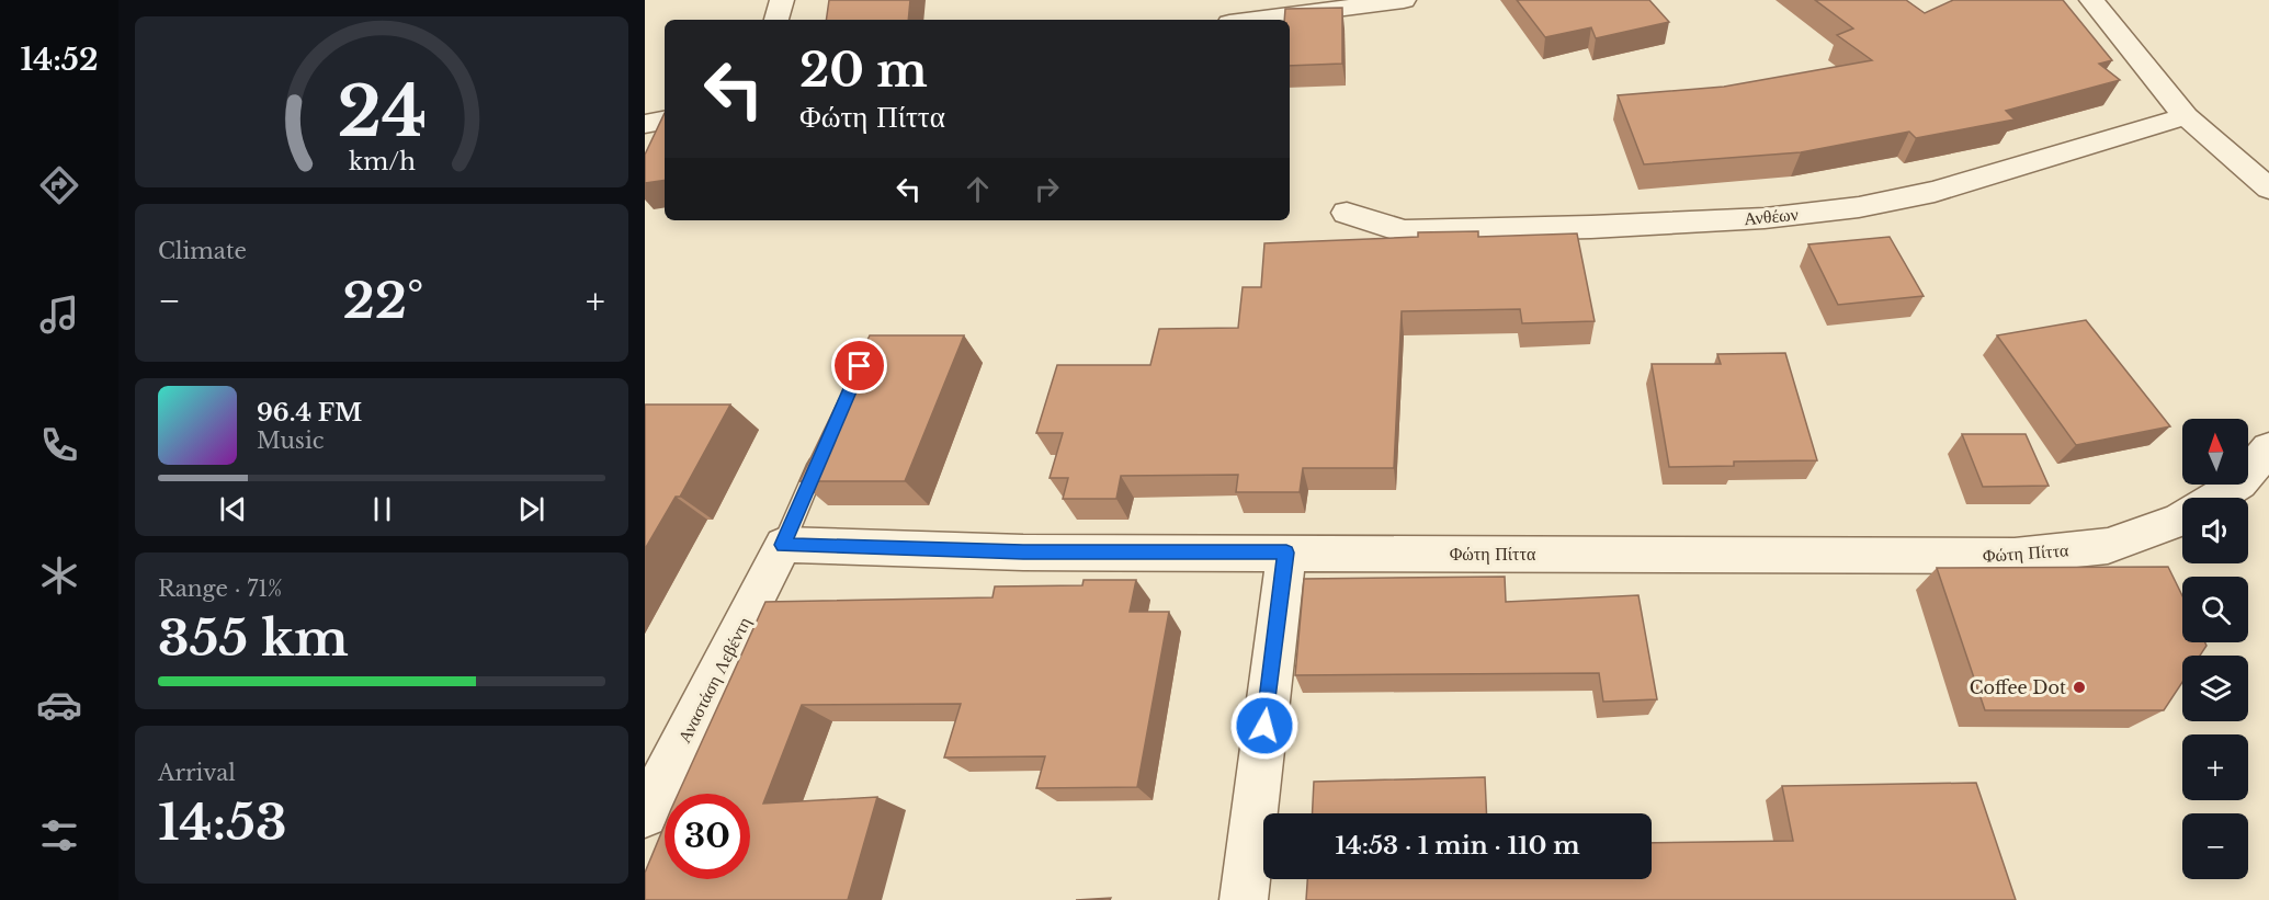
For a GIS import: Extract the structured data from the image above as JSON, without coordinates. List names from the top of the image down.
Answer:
{
  "streets": {
    "street": ["Ανθέων", "Φώτη Πίττα", "Αναστάση Λεβέντη"]
  },
  "crossings": [
    ["Φώτη Πίττα", "Αναστάση Λεβέντη"]
  ],
  "places": ["Coffee Dot"],
  "north": "top",
  "page": {
    "tabs": "14:52",
    "turn": ["20 m", "Φώτη Πίττα"],
    "tile": [
      "Climate",
      ["Range · 71%", "355 km"],
      ["Arrival", "14:53"]
    ],
    "heat": ["−", "22°", "+"],
    "song": ["96.4 FM", "Music"],
    "map_buttons": ["+", "−"],
    "limit": "30",
    "trip": "14:53 · 1 min · 110 m",
    "gauge": ["24", "km/h"]
  }
}
